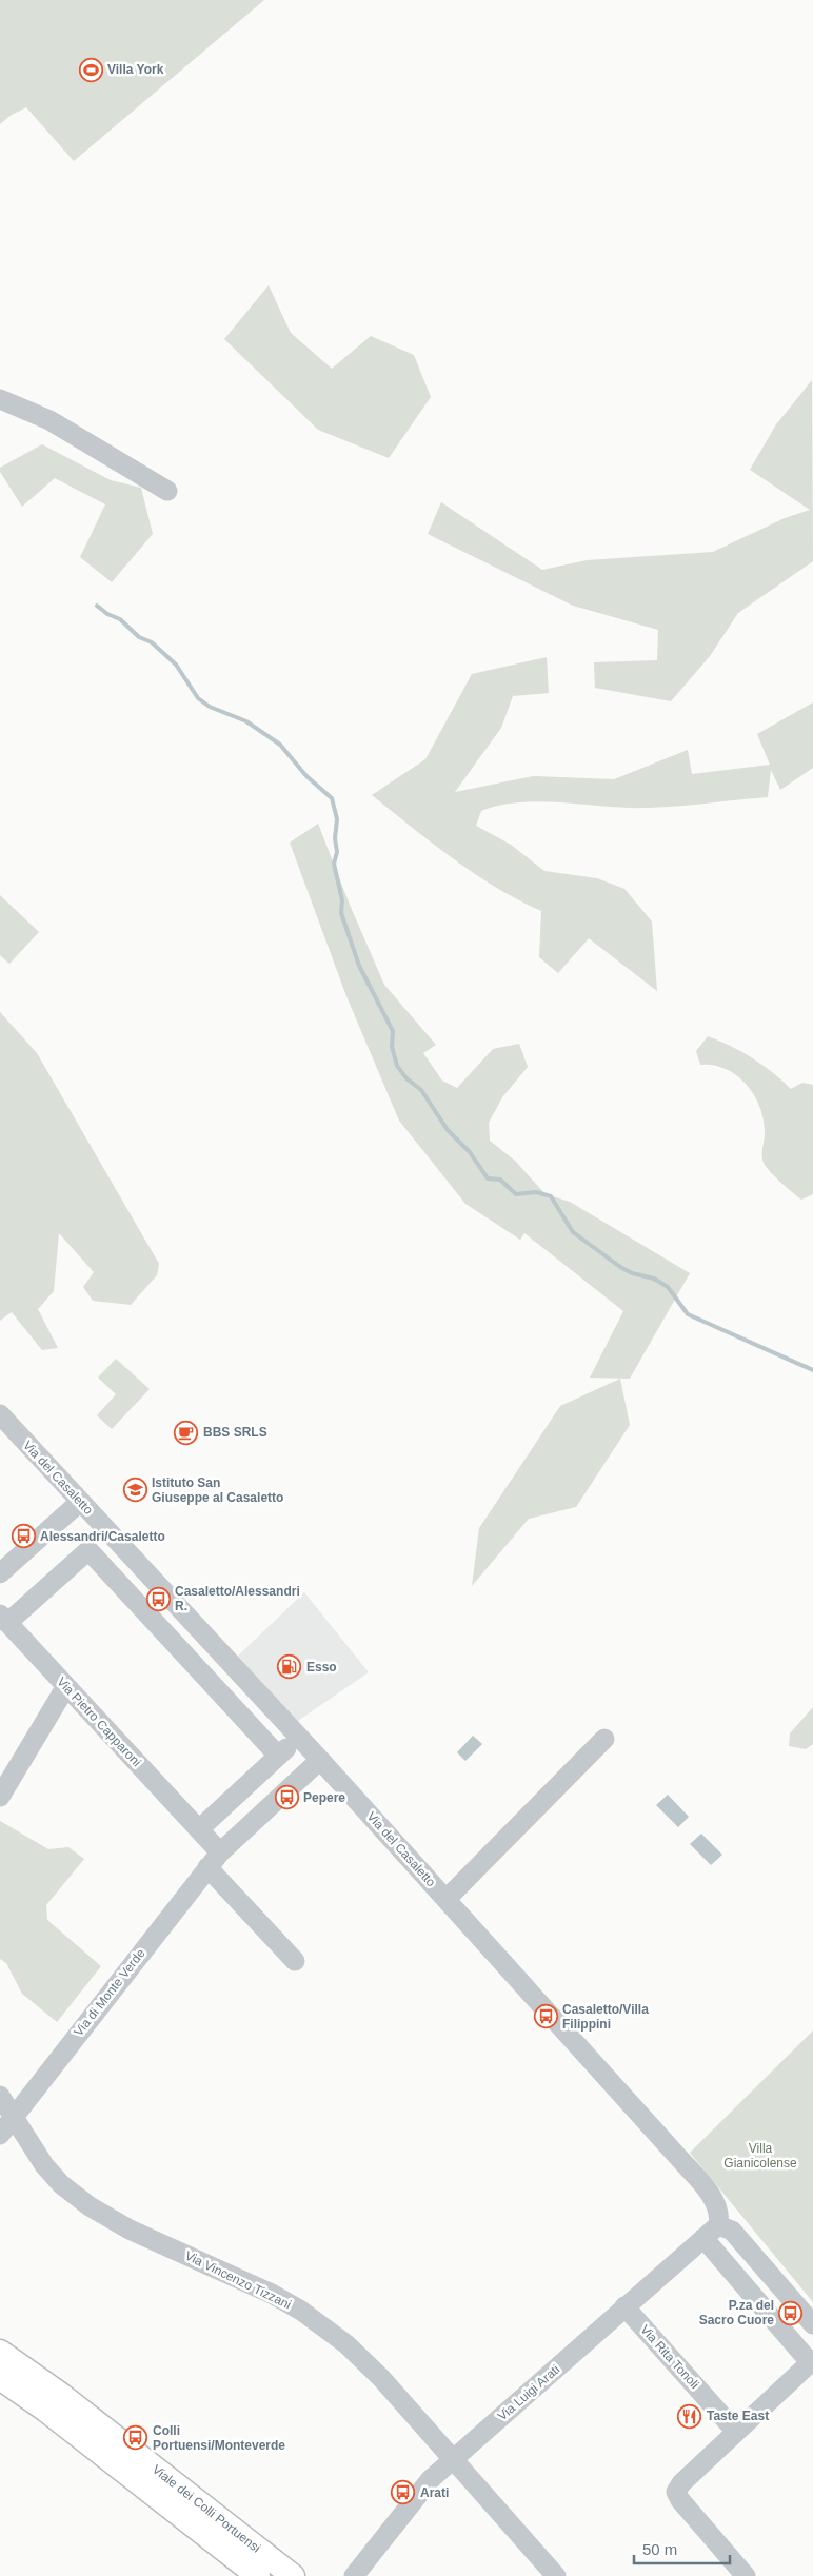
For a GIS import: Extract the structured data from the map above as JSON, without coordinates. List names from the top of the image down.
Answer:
{
  "streets": {
    "main road": ["Viale dei Colli Portuensi"],
    "street": [
      "Via del Casaletto",
      "Via Pietro Capparoni",
      "Via di Monte Verde",
      "Via Vincenzo Tizzani",
      "Via Rita Tonoli",
      "Via Luigi Arati"
    ]
  },
  "crossings": [
    ["Via del Casaletto", "Via di Monte Verde"],
    ["Via del Casaletto", "Via Luigi Arati"],
    ["Via Pietro Capparoni", "Via di Monte Verde"],
    ["Via di Monte Verde", "Via Vincenzo Tizzani"],
    ["Via Vincenzo Tizzani", "Via Luigi Arati"],
    ["Via Rita Tonoli", "Via Luigi Arati"]
  ],
  "parks": ["Villa Gianicolense"],
  "places": {
    "sports": ["Villa York"],
    "cafe": ["BBS SRLS"],
    "school or university": ["Istituto San Giuseppe al Casaletto"],
    "bus stop": [
      "Alessandri/Casaletto",
      "Casaletto/Alessandri R.",
      "Pepere",
      "Casaletto/Villa Filippini",
      "P.za del Sacro Cuore",
      "Colli Portuensi/Monteverde",
      "Arati"
    ],
    "fuel station": ["Esso"],
    "restaurant": ["Taste East"]
  },
  "scale_bar": "50 m"
}
